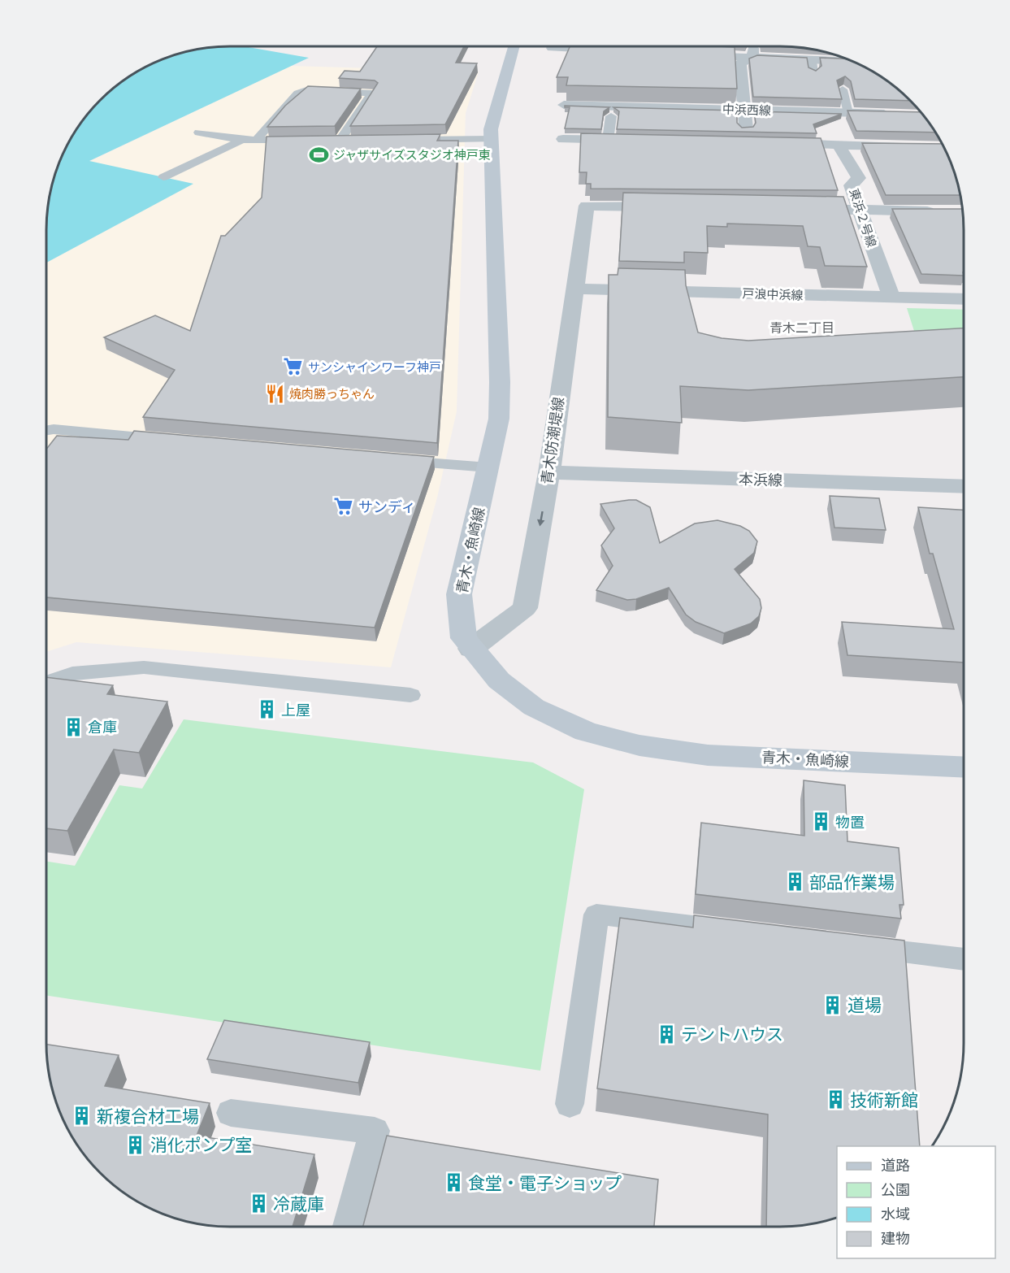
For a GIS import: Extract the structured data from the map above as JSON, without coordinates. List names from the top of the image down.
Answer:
{
  "streets": {
    "street": [
      "中浜西線",
      "東浜２号線",
      "戸浪中浜線",
      "青木防潮堤線",
      "本浜線",
      "青木・魚崎線"
    ]
  },
  "crossings": [
    ["東浜２号線", "戸浪中浜線"],
    ["戸浪中浜線", "青木防潮堤線"],
    ["青木防潮堤線", "本浜線"],
    ["青木防潮堤線", "青木・魚崎線"]
  ],
  "districts": ["青木二丁目"],
  "places": {
    "sports": ["ジャザサイズスタジオ神戸東"],
    "supermarket": ["サンシャインワーフ神戸", "サンディ"],
    "restaurant": ["焼肉勝っちゃん"],
    "building": [
      "上屋",
      "倉庫",
      "物置",
      "部品作業場",
      "道場",
      "テントハウス",
      "技術新館",
      "新複合材工場",
      "消化ポンプ室",
      "食堂・電子ショップ",
      "冷蔵庫"
    ]
  },
  "legend": [
    "道路",
    "公園",
    "水域",
    "建物"
  ]
}
